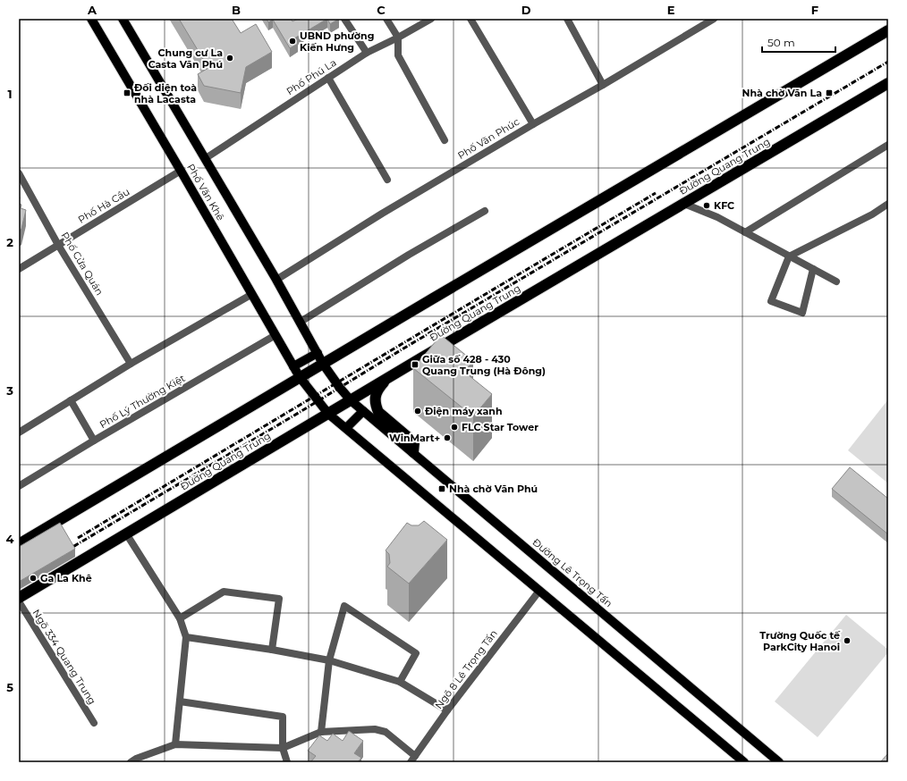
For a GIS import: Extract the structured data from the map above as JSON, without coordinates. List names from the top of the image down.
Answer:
{
  "streets": {
    "highway": ["Đường Quang Trung"],
    "main road": ["Phố Văn Khê", "Đường Lê Trọng Tấn"],
    "street": [
      "Phố Phú La",
      "Phố Văn Phúc",
      "Phố Hà Cầu",
      "Phố Cửa Quán",
      "Phố Lý Thường Kiệt",
      "Ngõ 334 Quang Trung",
      "Ngõ 8 Lê Trọng Tấn"
    ]
  },
  "crossings": [
    ["Phố Phú La", "Phố Văn Khê"],
    ["Phố Văn Phúc", "Phố Văn Khê"],
    ["Đường Quang Trung", "Phố Văn Khê"],
    ["Đường Quang Trung", "Đường Lê Trọng Tấn"],
    ["Phố Văn Khê", "Phố Hà Cầu"],
    ["Phố Văn Khê", "Phố Lý Thường Kiệt"],
    ["Phố Văn Khê", "Đường Lê Trọng Tấn"],
    ["Phố Hà Cầu", "Phố Cửa Quán"]
  ],
  "places": {
    "other": [
      "UBND phường Kiến Hưng",
      "Chung cư La Casta Văn Phú",
      "KFC",
      "Điện máy xanh",
      "FLC Star Tower",
      "WinMart+",
      "Ga La Khê",
      "Trường Quốc tế ParkCity Hanoi"
    ],
    "transit": [
      "Đối diện toà nhà Lacasta",
      "Nhà chờ Văn La",
      "Giữa số 428 - 430 Quang Trung (Hà Đông)",
      "Nhà chờ Văn Phú"
    ]
  },
  "scale_bar": "50 m",
  "grid": {
    "columns": [
      "A",
      "B",
      "C",
      "D",
      "E",
      "F"
    ],
    "rows": [
      "1",
      "2",
      "3",
      "4",
      "5"
    ]
  }
}
